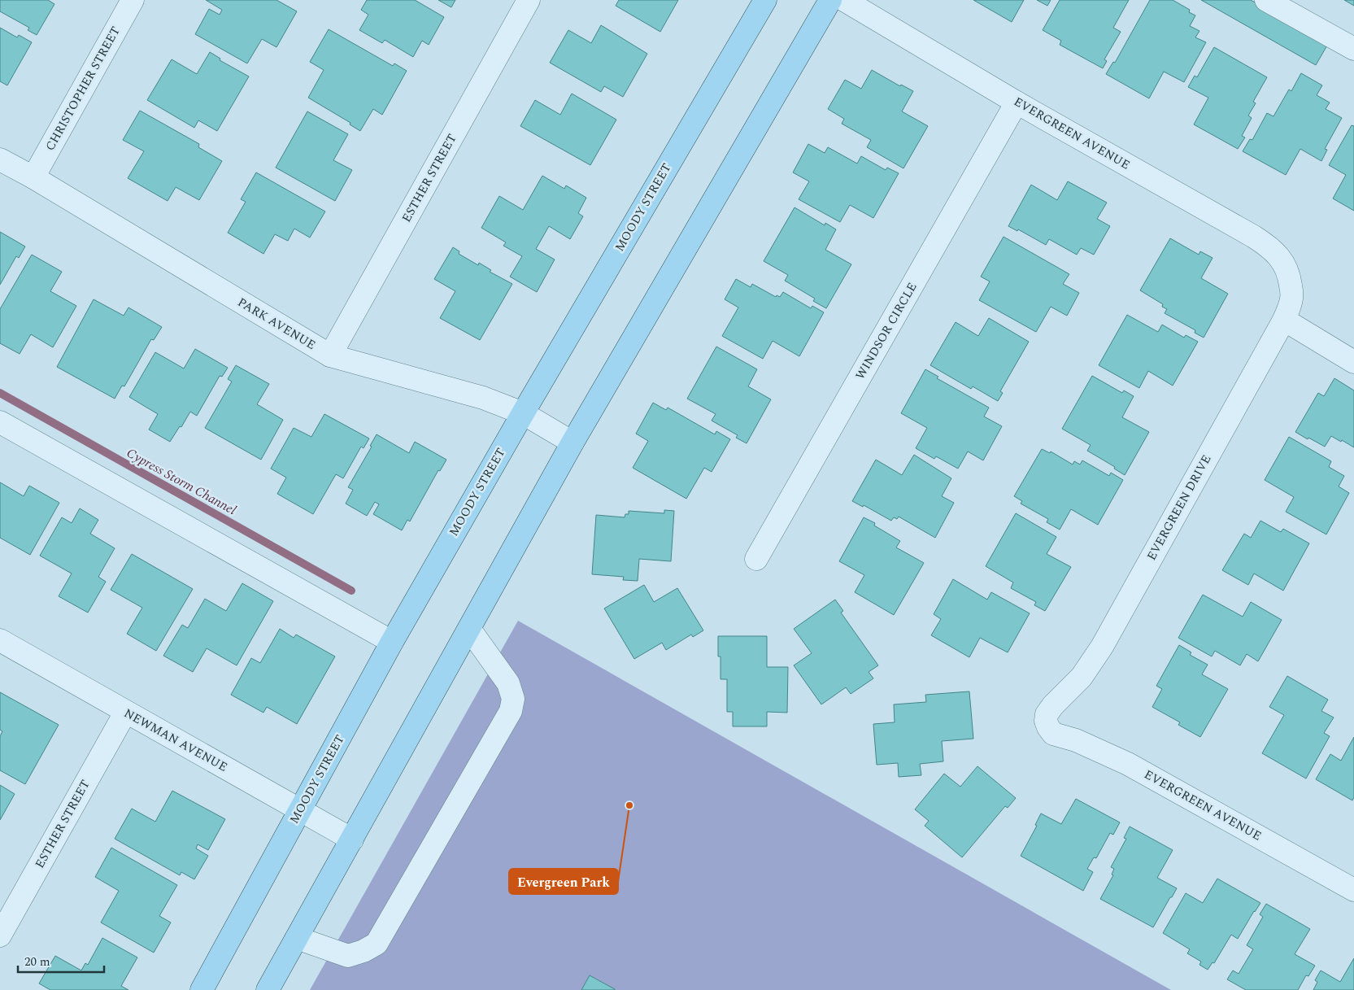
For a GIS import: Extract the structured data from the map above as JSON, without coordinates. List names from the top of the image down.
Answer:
{
  "streets": {
    "main road": ["MOODY STREET"],
    "street": [
      "CHRISTOPHER STREET",
      "EVERGREEN AVENUE",
      "ESTHER STREET",
      "PARK AVENUE",
      "WINDSOR CIRCLE",
      "EVERGREEN DRIVE",
      "NEWMAN AVENUE"
    ]
  },
  "crossings": [
    ["CHRISTOPHER STREET", "PARK AVENUE"],
    ["EVERGREEN AVENUE", "WINDSOR CIRCLE"],
    ["EVERGREEN AVENUE", "EVERGREEN DRIVE"],
    ["ESTHER STREET", "PARK AVENUE"],
    ["ESTHER STREET", "NEWMAN AVENUE"],
    ["MOODY STREET", "PARK AVENUE"],
    ["MOODY STREET", "NEWMAN AVENUE"]
  ],
  "water": ["Cypress Storm Channel"],
  "places": ["Evergreen Park"],
  "scale_bar": "20 m"
}
